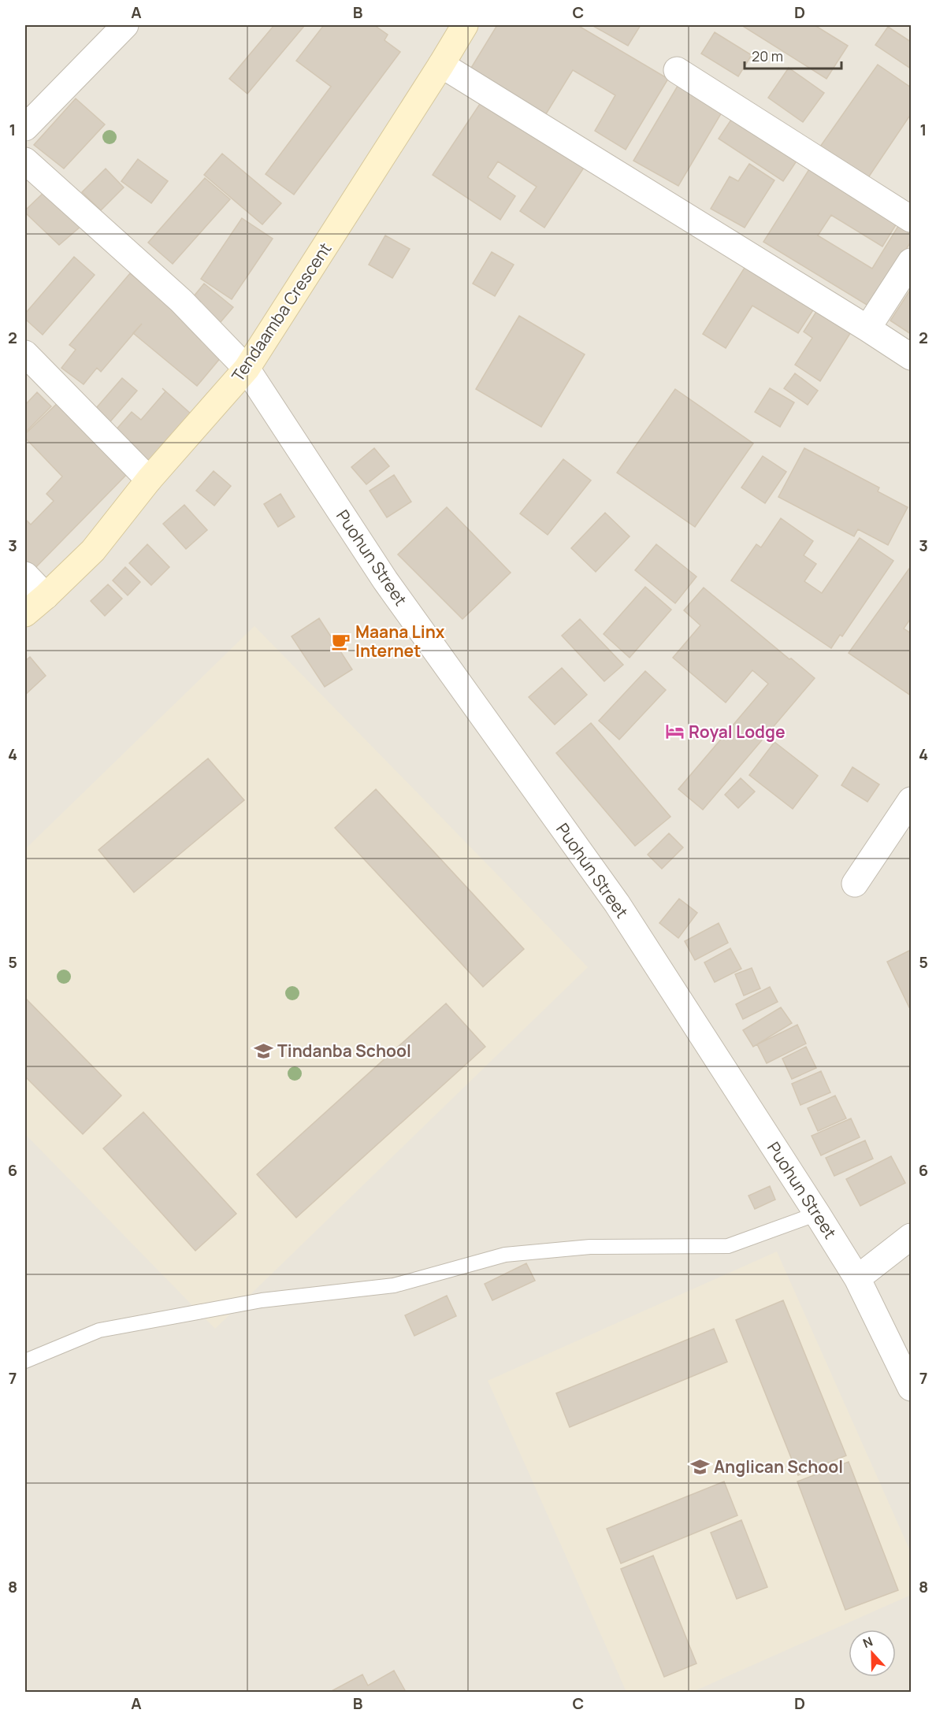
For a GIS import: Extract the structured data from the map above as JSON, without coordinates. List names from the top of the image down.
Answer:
{
  "streets": {
    "street": ["Tendaamba Crescent", "Puohun Street"]
  },
  "crossings": [
    ["Tendaamba Crescent", "Puohun Street"]
  ],
  "places": {
    "cafe": ["Maana Linx Internet"],
    "hotel": ["Royal Lodge"],
    "school or university": ["Tindanba School", "Anglican School"]
  },
  "scale_bar": "20 m",
  "north": "top",
  "grid": {
    "columns": [
      "A",
      "B",
      "C",
      "D"
    ],
    "rows": [
      "1",
      "2",
      "3",
      "4",
      "5",
      "6",
      "7",
      "8"
    ]
  }
}
